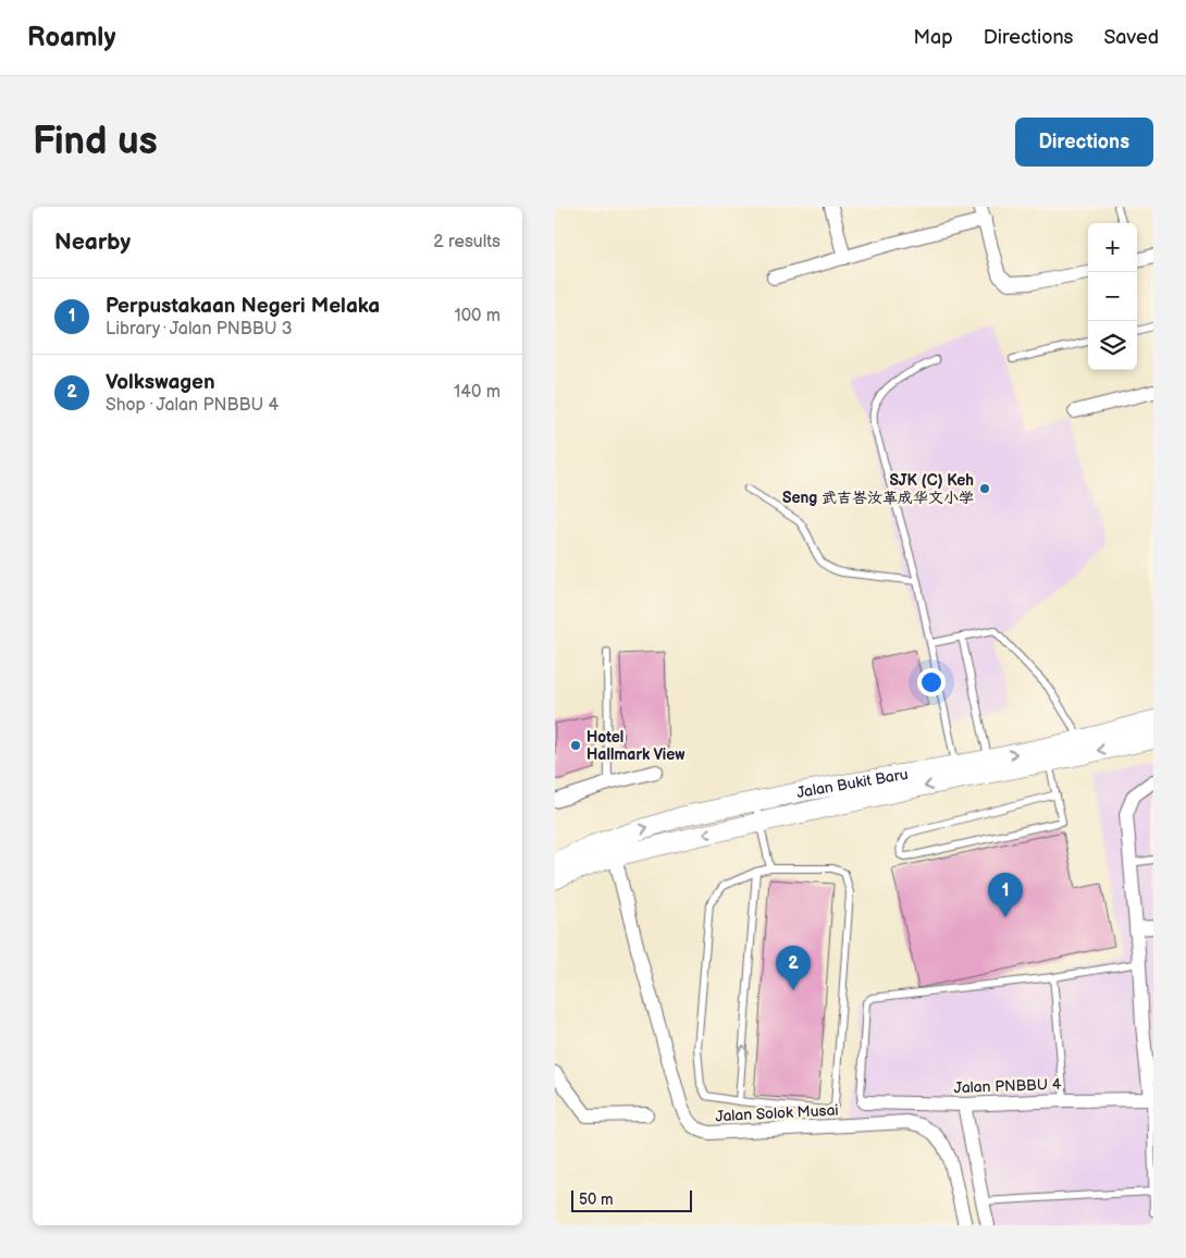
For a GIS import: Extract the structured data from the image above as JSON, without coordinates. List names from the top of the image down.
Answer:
{
  "streets": {
    "main road": ["Jalan Bukit Baru"],
    "street": ["Jalan PNBBU 4", "Jalan Solok Musai"]
  },
  "crossings": [
    ["Jalan Bukit Baru", "Jalan Solok Musai"]
  ],
  "places": ["SJK (C) Keh Seng 武吉峇汝革成华文小学", "Hotel Hallmark View"],
  "scale_bar": "50 m",
  "page": {
    "header": "Roamly",
    "nav": ["Map", "Directions", "Saved"],
    "buttons": "Directions",
    "title": "Find us",
    "heading": ["Nearby", "2 results"],
    "map_buttons": ["+", "−"],
    "list": [
      {
        "mark": "1",
        "name": "Perpustakaan Negeri Melaka",
        "note": "Library · Jalan PNBBU 3",
        "value": "100 m"
      },
      {
        "mark": "2",
        "name": "Volkswagen",
        "note": "Shop · Jalan PNBBU 4",
        "value": "140 m"
      }
    ],
    "pins": ["1", "2"],
    "scale": "50 m"
  }
}
